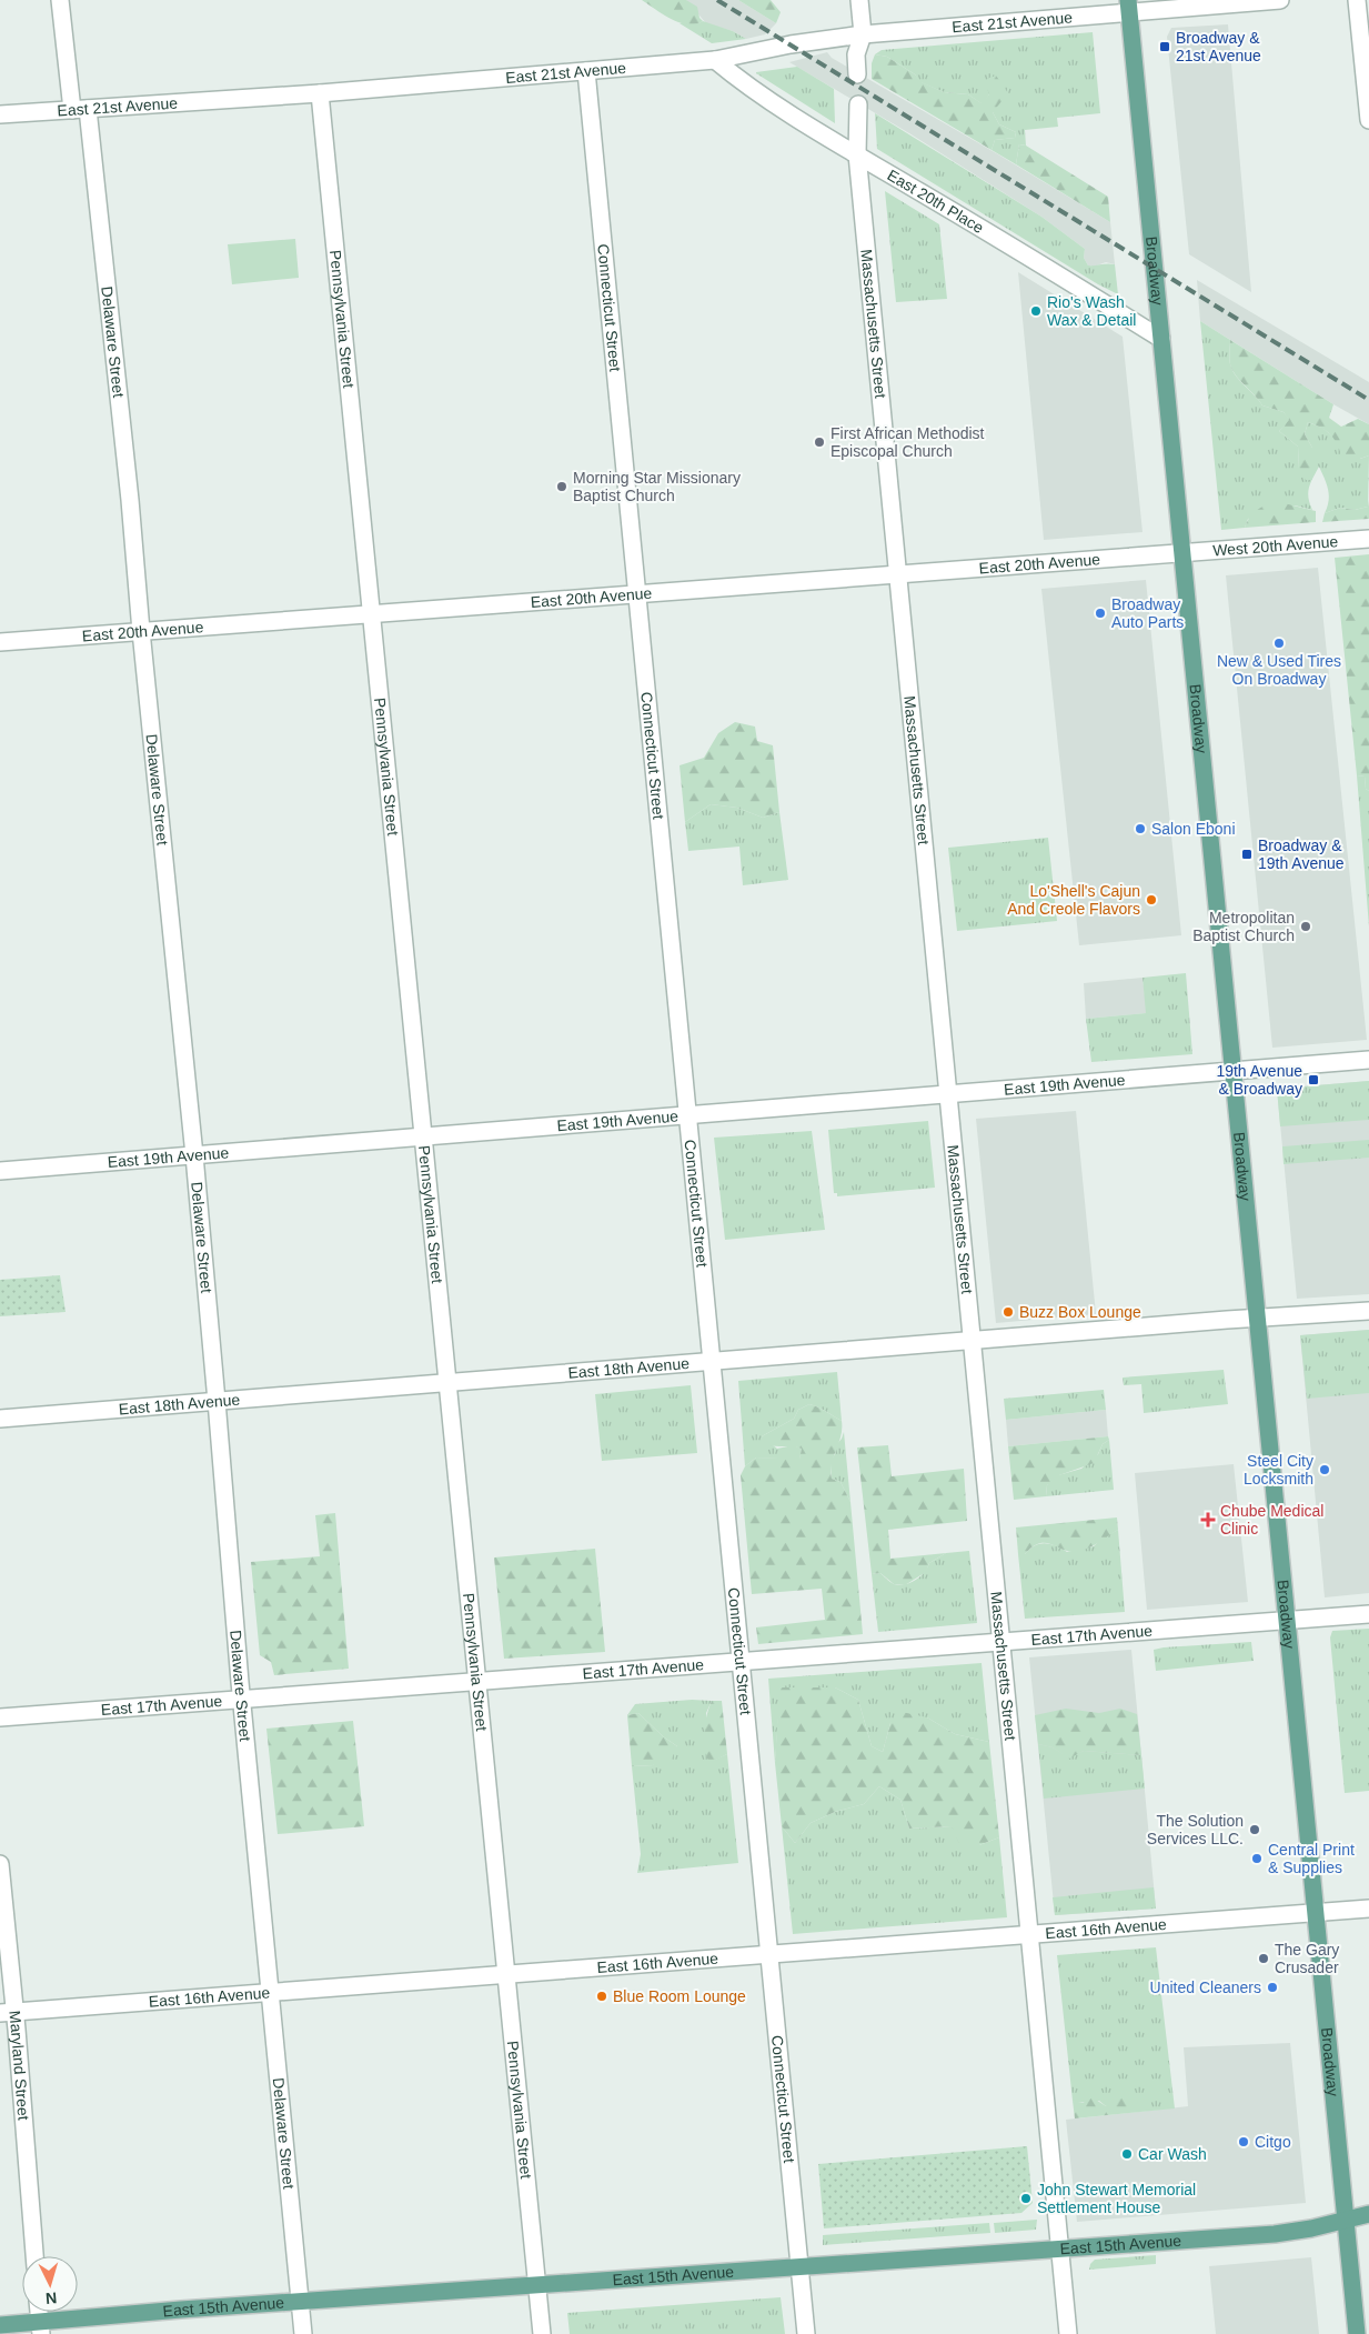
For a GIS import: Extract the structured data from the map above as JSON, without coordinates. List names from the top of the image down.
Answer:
{
  "streets": {
    "main road": ["Broadway", "East 15th Avenue"],
    "street": [
      "East 21st Avenue",
      "East 20th Place",
      "Connecticut Street",
      "Pennsylvania Street",
      "Massachusetts Street",
      "Delaware Street",
      "West 20th Avenue",
      "East 20th Avenue",
      "East 19th Avenue",
      "East 18th Avenue",
      "East 17th Avenue",
      "East 16th Avenue",
      "Maryland Street"
    ]
  },
  "crossings": [
    ["East 21st Avenue", "East 20th Place"],
    ["East 21st Avenue", "Broadway"],
    ["East 21st Avenue", "Connecticut Street"],
    ["East 21st Avenue", "Pennsylvania Street"],
    ["East 21st Avenue", "Delaware Street"],
    ["East 20th Place", "Broadway"],
    ["East 20th Place", "Massachusetts Street"],
    ["Broadway", "West 20th Avenue"],
    ["Broadway", "East 20th Avenue"],
    ["Broadway", "East 19th Avenue"],
    ["Broadway", "East 18th Avenue"],
    ["Broadway", "East 17th Avenue"],
    ["Broadway", "East 16th Avenue"],
    ["Broadway", "East 15th Avenue"],
    ["Connecticut Street", "East 20th Avenue"],
    ["Connecticut Street", "East 19th Avenue"],
    ["Connecticut Street", "East 18th Avenue"],
    ["Connecticut Street", "East 17th Avenue"],
    ["Connecticut Street", "East 16th Avenue"],
    ["Connecticut Street", "East 15th Avenue"],
    ["Pennsylvania Street", "East 20th Avenue"],
    ["Pennsylvania Street", "East 19th Avenue"],
    ["Pennsylvania Street", "East 18th Avenue"],
    ["Pennsylvania Street", "East 17th Avenue"],
    ["Pennsylvania Street", "East 16th Avenue"],
    ["Pennsylvania Street", "East 15th Avenue"],
    ["Massachusetts Street", "East 20th Avenue"],
    ["Massachusetts Street", "East 19th Avenue"],
    ["Massachusetts Street", "East 18th Avenue"],
    ["Massachusetts Street", "East 17th Avenue"],
    ["Massachusetts Street", "East 16th Avenue"],
    ["Massachusetts Street", "East 15th Avenue"],
    ["Delaware Street", "East 20th Avenue"],
    ["Delaware Street", "East 19th Avenue"],
    ["Delaware Street", "East 18th Avenue"],
    ["Delaware Street", "East 17th Avenue"],
    ["Delaware Street", "East 16th Avenue"],
    ["Delaware Street", "East 15th Avenue"],
    ["West 20th Avenue", "East 20th Avenue"],
    ["East 16th Avenue", "Maryland Street"]
  ],
  "places": {
    "transit": ["Broadway & 21st Avenue", "Broadway & 19th Avenue", "19th Avenue & Broadway"],
    "other": [
      "Rio's Wash Wax & Detail",
      "First African Methodist Episcopal Church",
      "Morning Star Missionary Baptist Church",
      "Broadway Auto Parts",
      "New & Used Tires On Broadway",
      "Salon Eboni",
      "Lo'Shell's Cajun And Creole Flavors",
      "Metropolitan Baptist Church",
      "Buzz Box Lounge",
      "Steel City Locksmith",
      "The Solution Services LLC.",
      "Central Print & Supplies",
      "The Gary Crusader",
      "United Cleaners",
      "Blue Room Lounge",
      "Citgo",
      "Car Wash",
      "John Stewart Memorial Settlement House"
    ],
    "health": ["Chube Medical Clinic"]
  },
  "north": "bottom"
}
